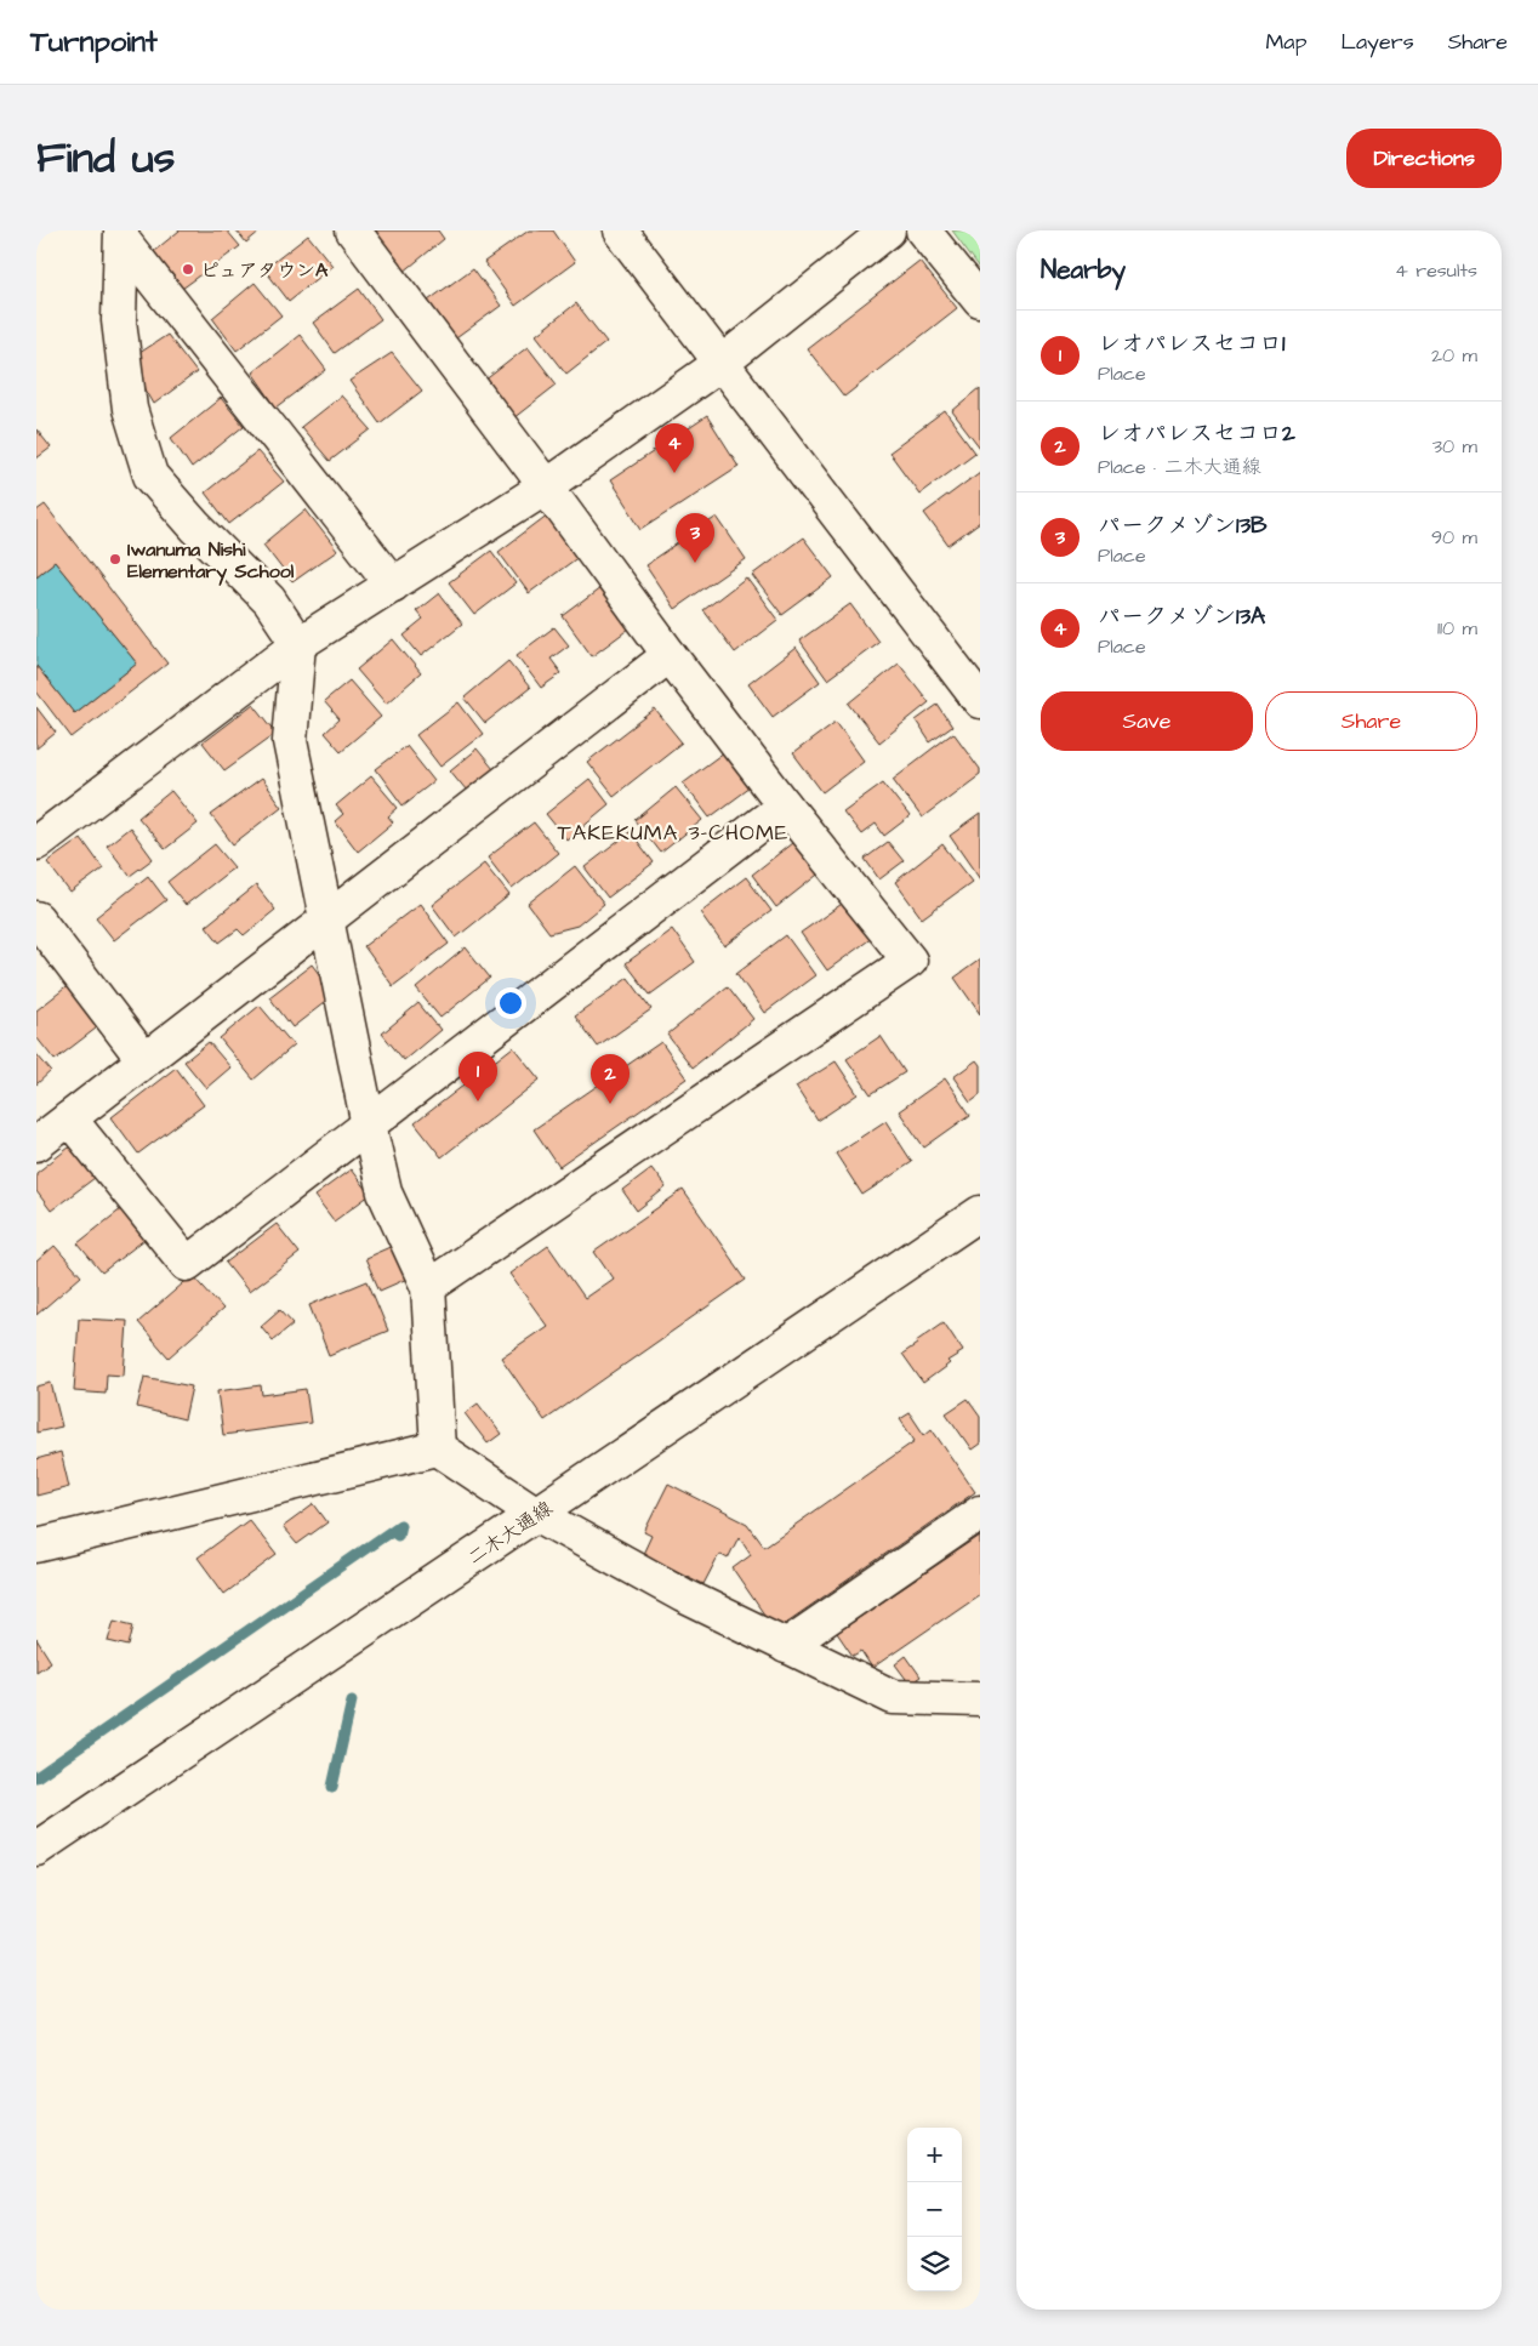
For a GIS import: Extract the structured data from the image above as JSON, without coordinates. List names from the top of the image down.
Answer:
{
  "streets": {
    "street": ["二木大通線"]
  },
  "districts": ["TAKEKUMA 3-CHOME"],
  "places": ["ピュアタウンA", "Iwanuma Nishi Elementary School"],
  "page": {
    "header": "Turnpoint",
    "nav": ["Map", "Layers", "Share"],
    "title": "Find us",
    "buttons": [
      "Directions",
      ["Save", "Share"]
    ],
    "heading": ["Nearby", "4 results"],
    "list": [
      {
        "mark": "1",
        "name": "レオパレスセコロ1",
        "note": "Place",
        "value": "20 m"
      },
      {
        "mark": "2",
        "name": "レオパレスセコロ2",
        "note": "Place · 二木大通線",
        "value": "30 m"
      },
      {
        "mark": "3",
        "name": "パークメゾン13B",
        "note": "Place",
        "value": "90 m"
      },
      {
        "mark": "4",
        "name": "パークメゾン13A",
        "note": "Place",
        "value": "110 m"
      }
    ],
    "pins": [
      "4",
      "3",
      "1",
      "2"
    ],
    "map_buttons": ["+", "−"]
  }
}
